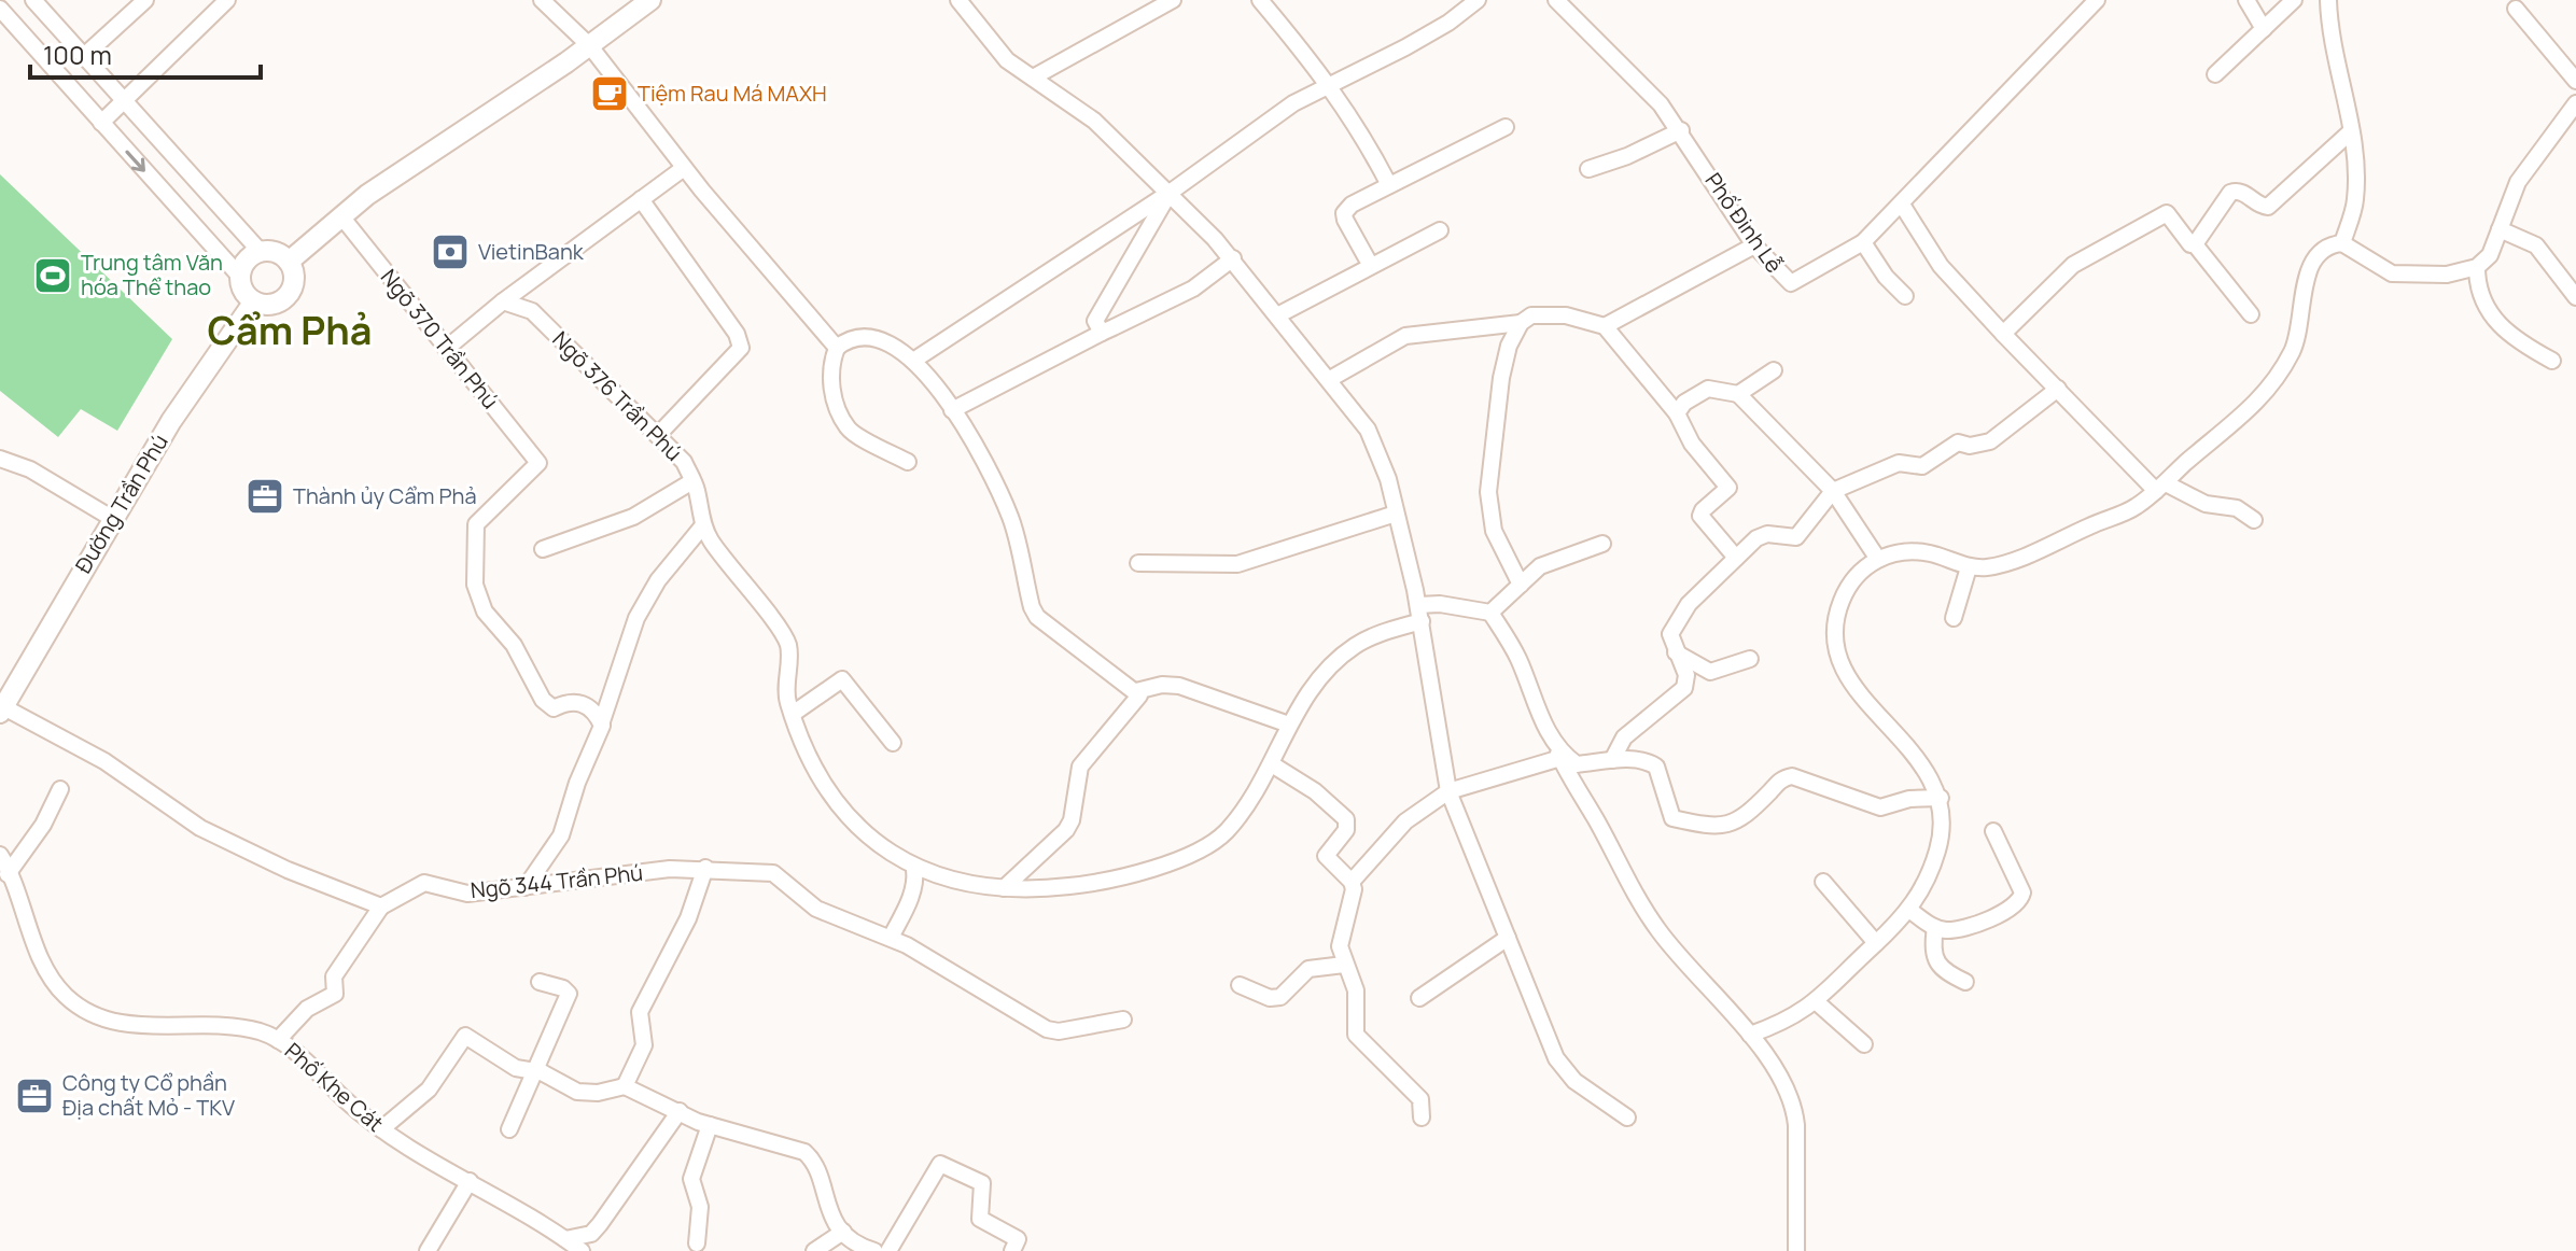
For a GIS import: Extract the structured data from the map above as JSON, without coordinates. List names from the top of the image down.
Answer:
{
  "streets": {
    "main road": ["Đường Trần Phú"],
    "street": [
      "Phố Đinh Lễ",
      "Ngõ 370 Trần Phú",
      "Ngõ 376 Trần Phú",
      "Ngõ 344 Trần Phú",
      "Phố Khe Cát"
    ]
  },
  "districts": ["Cẩm Phả"],
  "places": {
    "cafe": ["Tiệm Rau Má MAXH"],
    "bank": ["VietinBank"],
    "sports": ["Trung tâm Văn hóa Thể thao"],
    "office": ["Thành ủy Cẩm Phả", "Công ty Cổ phần Địa chất Mỏ - TKV"]
  },
  "scale_bar": "100 m"
}
